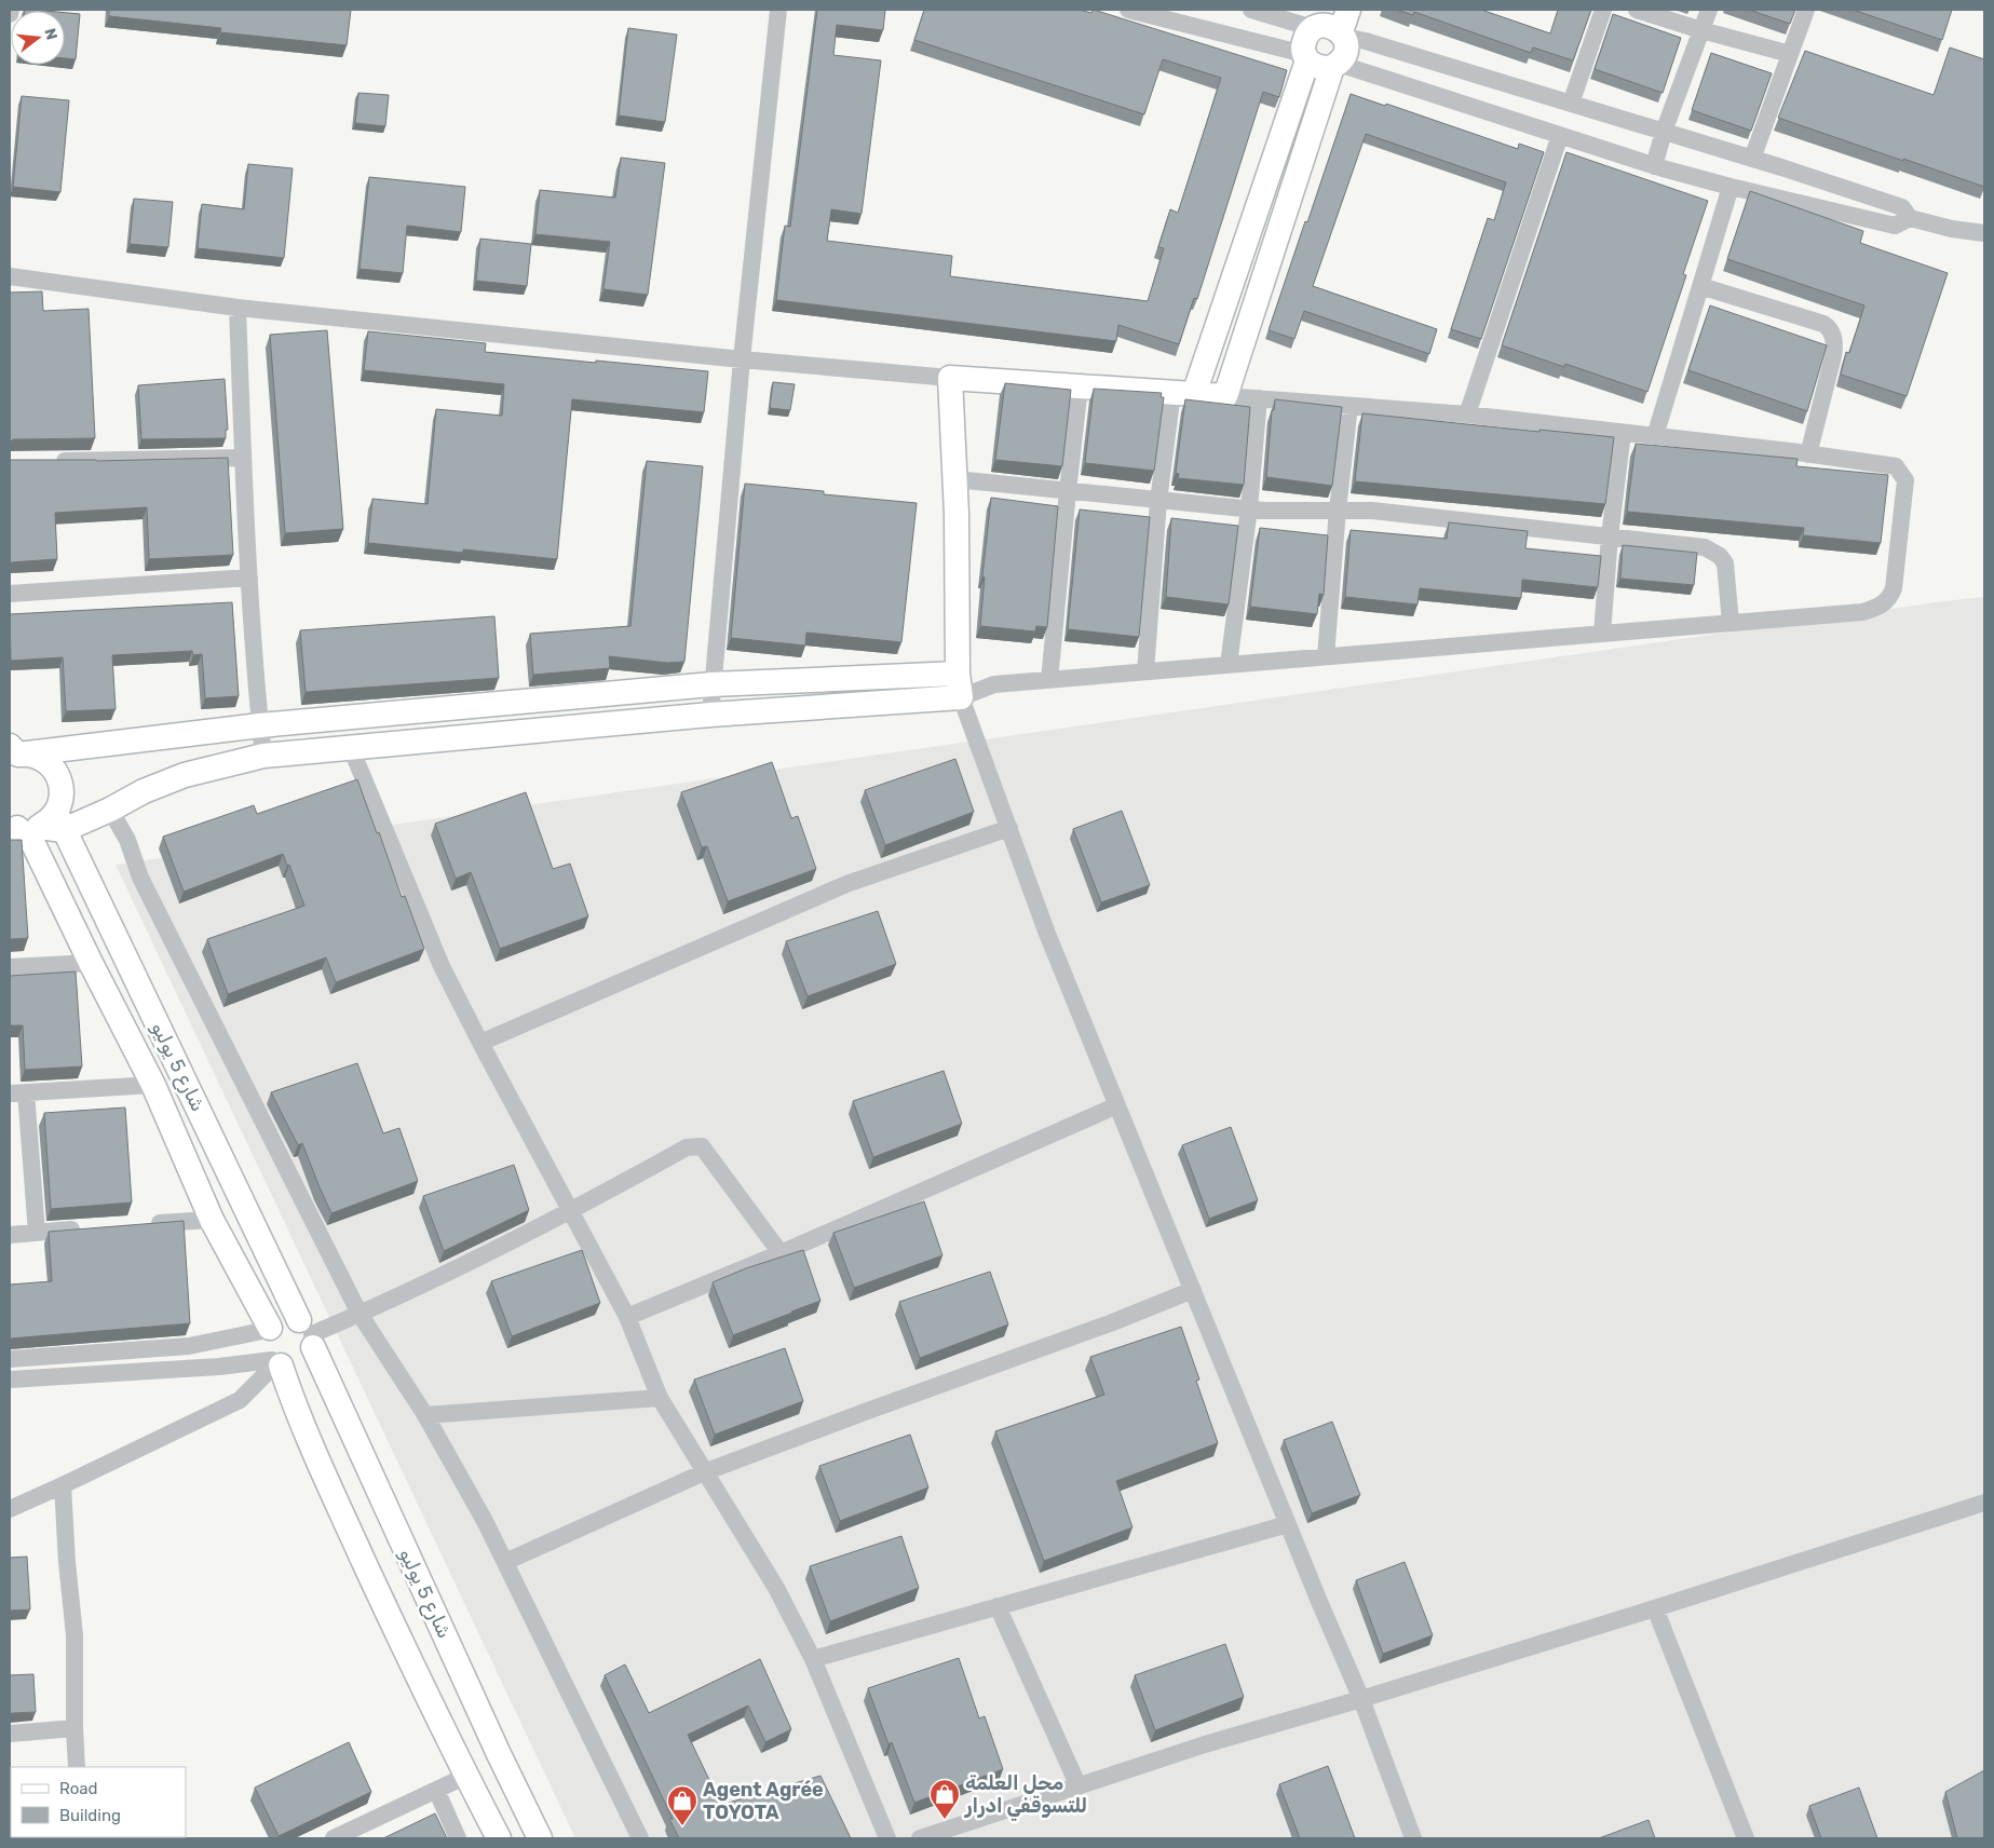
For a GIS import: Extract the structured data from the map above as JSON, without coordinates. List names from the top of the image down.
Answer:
{
  "streets": {
    "street": ["شارع 5 يوليو"]
  },
  "places": {
    "shop": ["محل العلمة للتسوقفي ادرار", "Agent Agrée TOYOTA"]
  },
  "legend": ["Road", "Building"],
  "north": "right"
}
